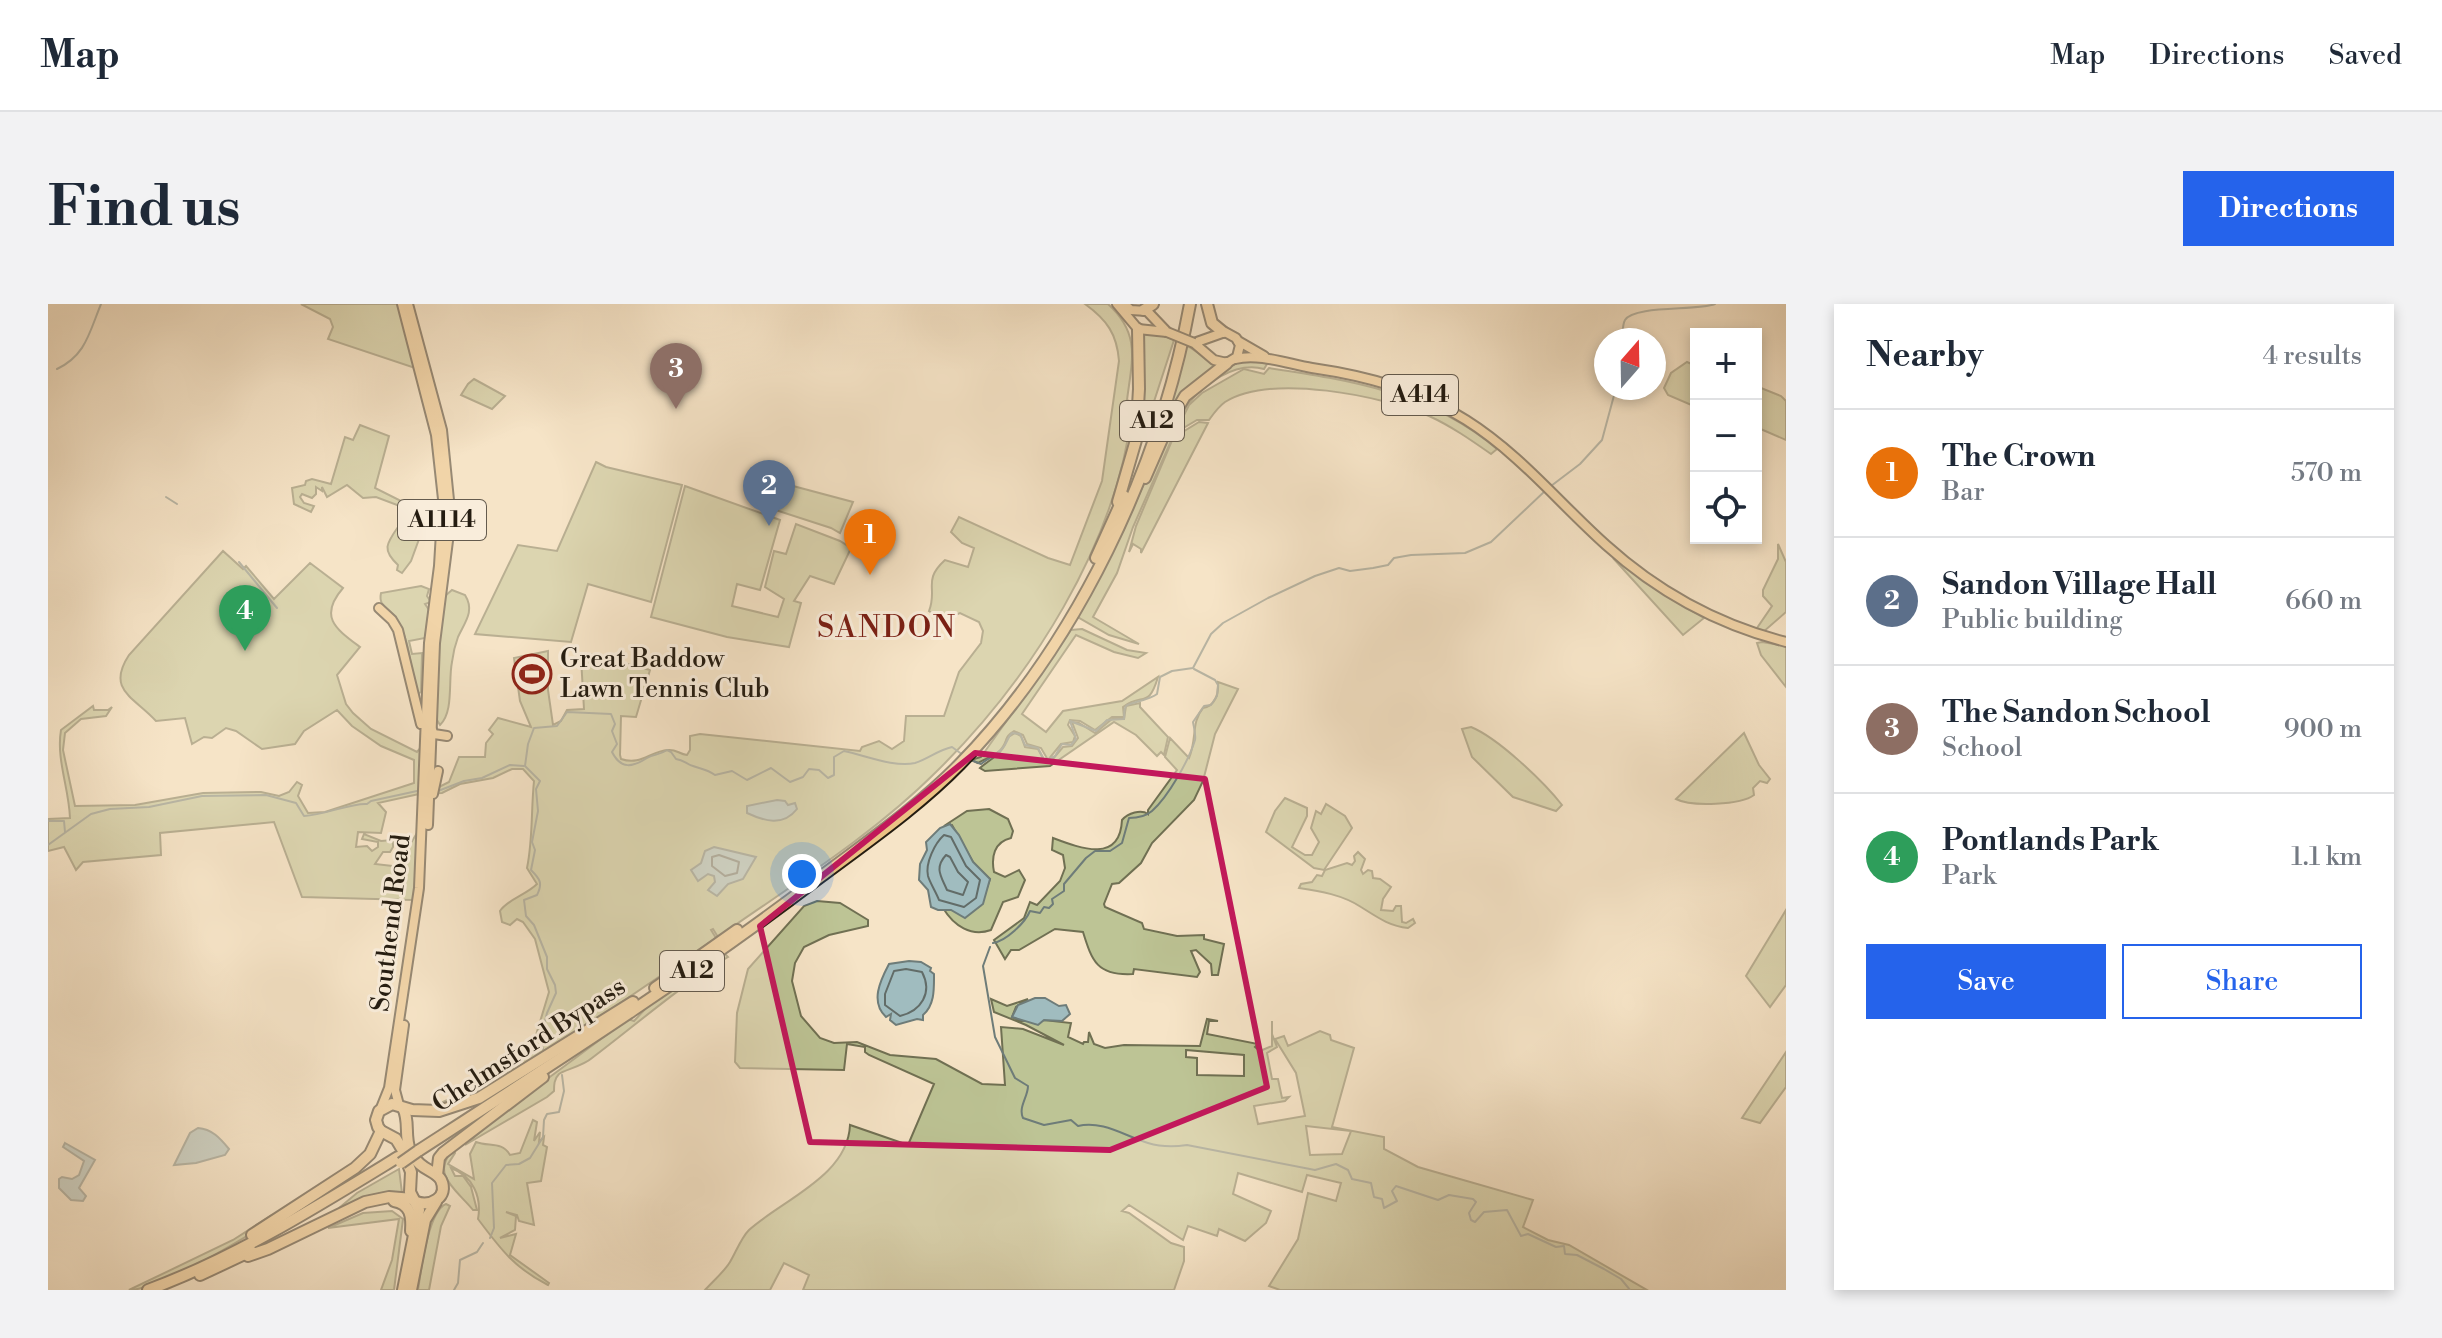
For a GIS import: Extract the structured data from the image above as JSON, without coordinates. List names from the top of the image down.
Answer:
{
  "streets": {
    "highway": ["A12", "Chelmsford Bypass"],
    "main road": ["A414", "A1114", "Southend Road"]
  },
  "crossings": [
    ["A414", "A12"],
    ["A12", "Southend Road"],
    ["A12", "Chelmsford Bypass"],
    ["A1114", "Southend Road"]
  ],
  "districts": ["SANDON"],
  "places": {
    "sports": ["Great Baddow Lawn Tennis Club"]
  },
  "north": "top",
  "page": {
    "header": "Map",
    "nav": ["Map", "Directions", "Saved"],
    "buttons": [
      "Directions",
      ["Save", "Share"]
    ],
    "title": "Find us",
    "heading": ["Nearby", "4 results"],
    "map_buttons": ["+", "−"],
    "pins": [
      "3",
      "2",
      "1",
      "4"
    ],
    "list": [
      {
        "mark": "1",
        "name": "The Crown",
        "note": "Bar",
        "value": "570 m"
      },
      {
        "mark": "2",
        "name": "Sandon Village Hall",
        "note": "Public building",
        "value": "660 m"
      },
      {
        "mark": "3",
        "name": "The Sandon School",
        "note": "School",
        "value": "900 m"
      },
      {
        "mark": "4",
        "name": "Pontlands Park",
        "note": "Park",
        "value": "1.1 km"
      }
    ]
  }
}
